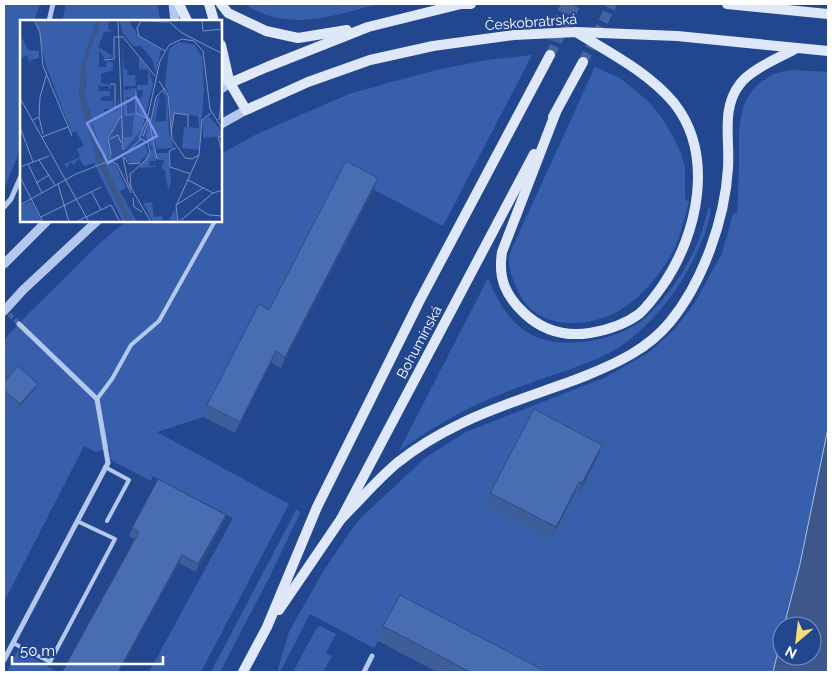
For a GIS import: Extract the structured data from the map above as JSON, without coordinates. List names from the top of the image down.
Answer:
{
  "streets": {
    "main road": ["Českobratrská", "Bohumínská"]
  },
  "scale_bar": "50 m",
  "north": "bottom left"
}
